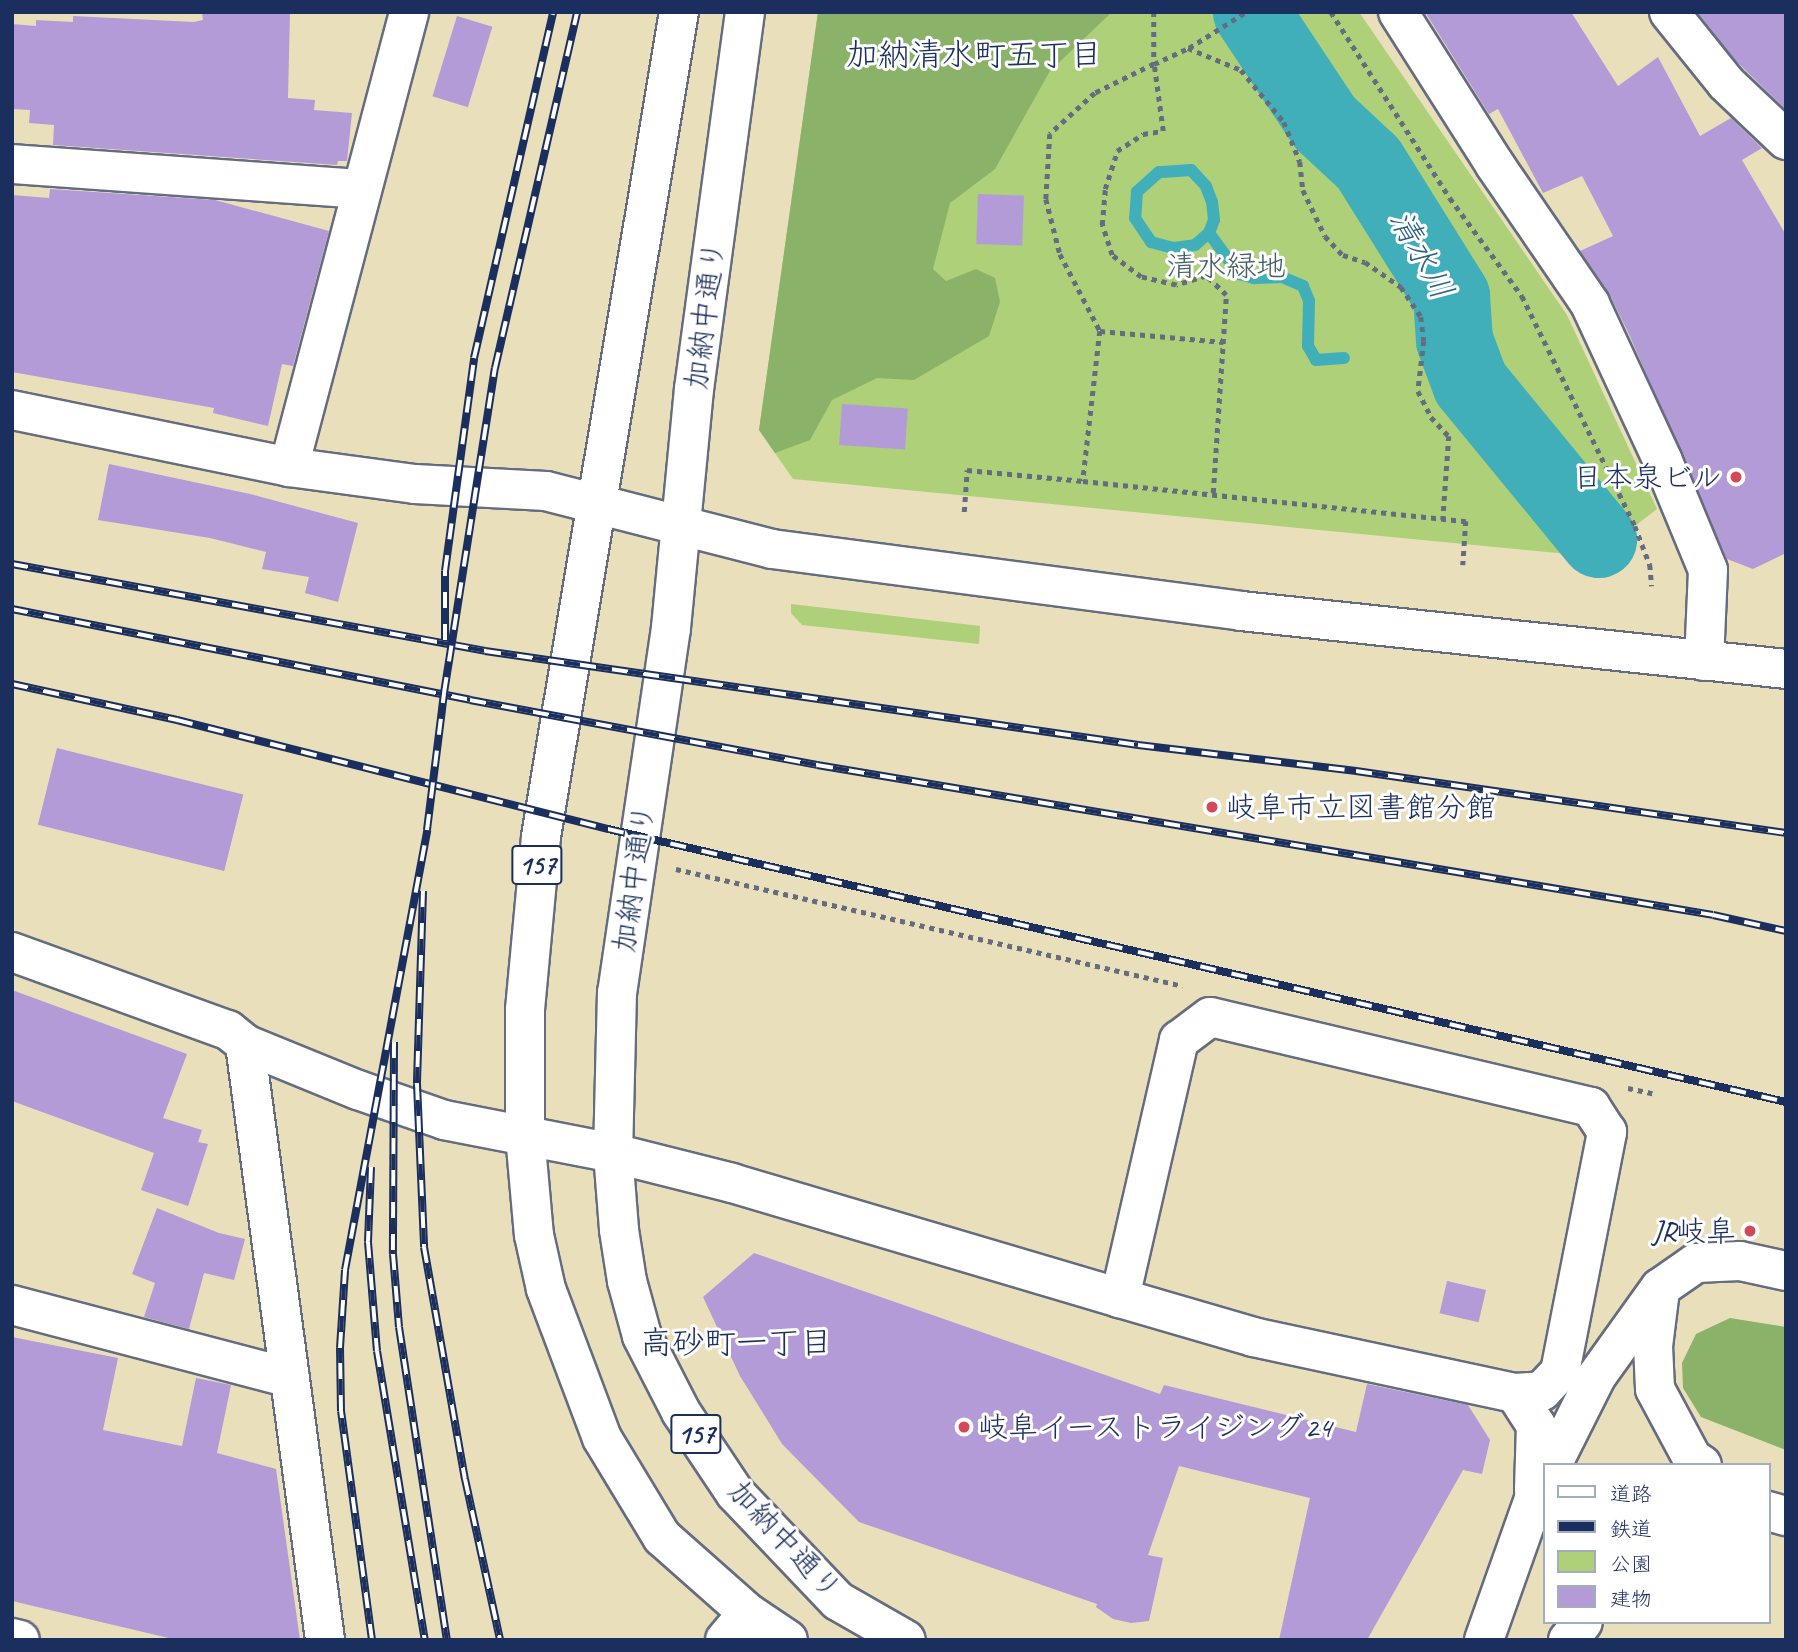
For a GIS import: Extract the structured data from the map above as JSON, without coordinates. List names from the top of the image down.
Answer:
{
  "streets": {
    "main road": ["加納中通り", "157"]
  },
  "districts": ["加納清水町五丁目", "高砂町一丁目"],
  "water": ["清水川"],
  "parks": ["清水緑地"],
  "places": [
    "日本泉ビル",
    "岐阜市立図書館分館",
    "JR岐阜",
    "岐阜イーストライジング24"
  ],
  "legend": [
    "道路",
    "鉄道",
    "公園",
    "建物"
  ]
}
